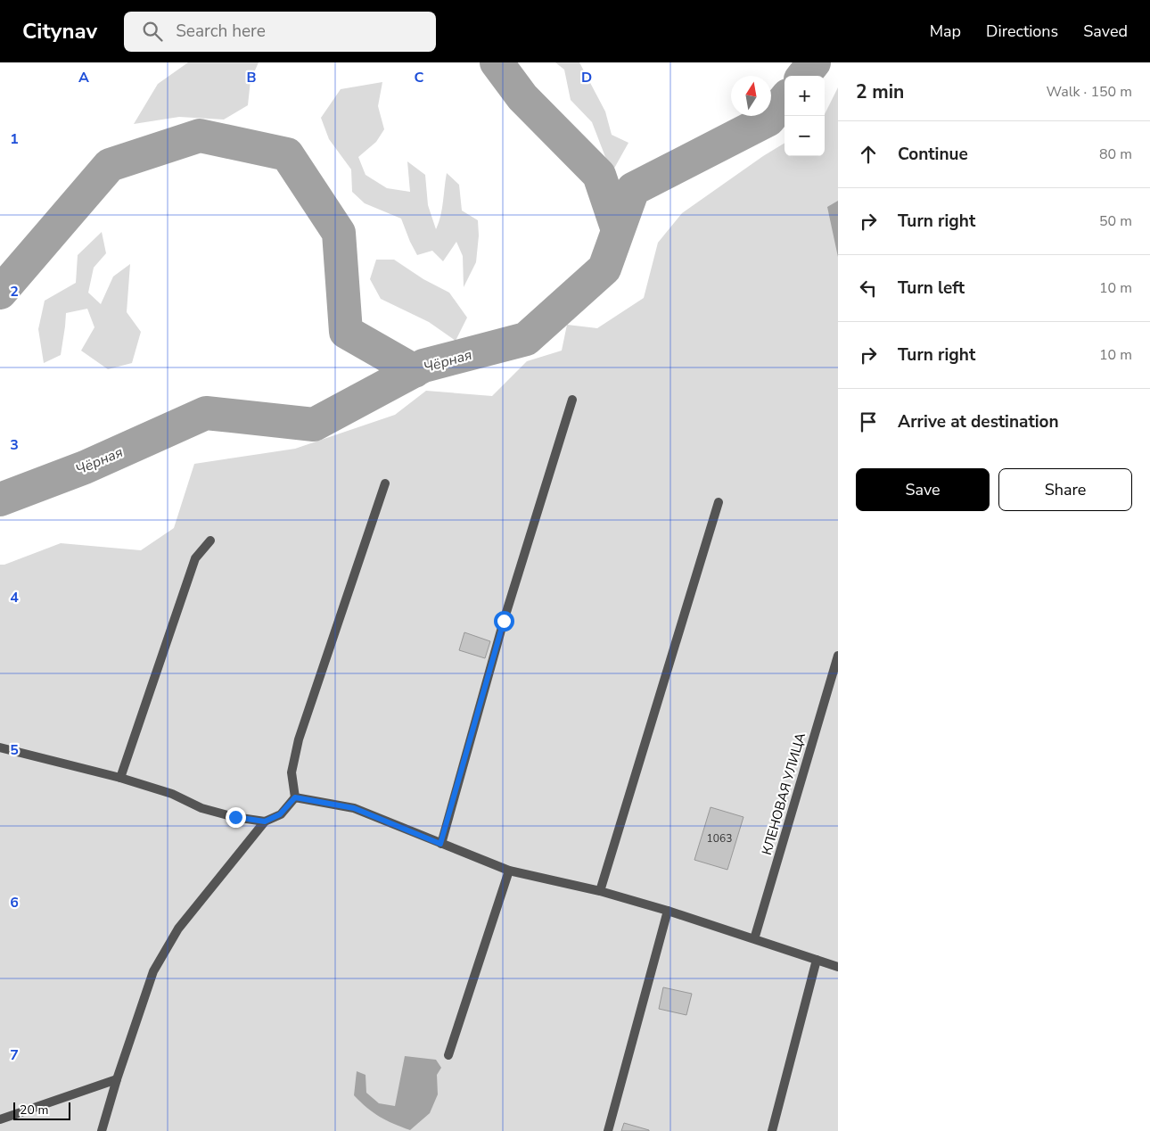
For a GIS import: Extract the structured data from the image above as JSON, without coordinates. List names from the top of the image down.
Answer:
{
  "streets": {
    "street": ["КЛЕНОВАЯ УЛИЦА"]
  },
  "water": ["Чёрная"],
  "house_numbers": ["1063"],
  "scale_bar": "20 m",
  "north": "top",
  "page": {
    "header": "Citynav",
    "search": "Search here",
    "nav": ["Map", "Directions", "Saved"],
    "heading": ["2 min", "Walk · 150 m"],
    "map_buttons": ["+", "−"],
    "list": [
      ["Continue", "80 m"],
      ["Turn right", "50 m"],
      ["Turn left", "10 m"],
      ["Turn right", "10 m"],
      "Arrive at destination"
    ],
    "buttons": ["Save", "Share"],
    "scale": "20 m"
  },
  "grid": {
    "columns": [
      "A",
      "B",
      "C",
      "D"
    ],
    "rows": [
      "1",
      "2",
      "3",
      "4",
      "5",
      "6",
      "7"
    ]
  }
}
